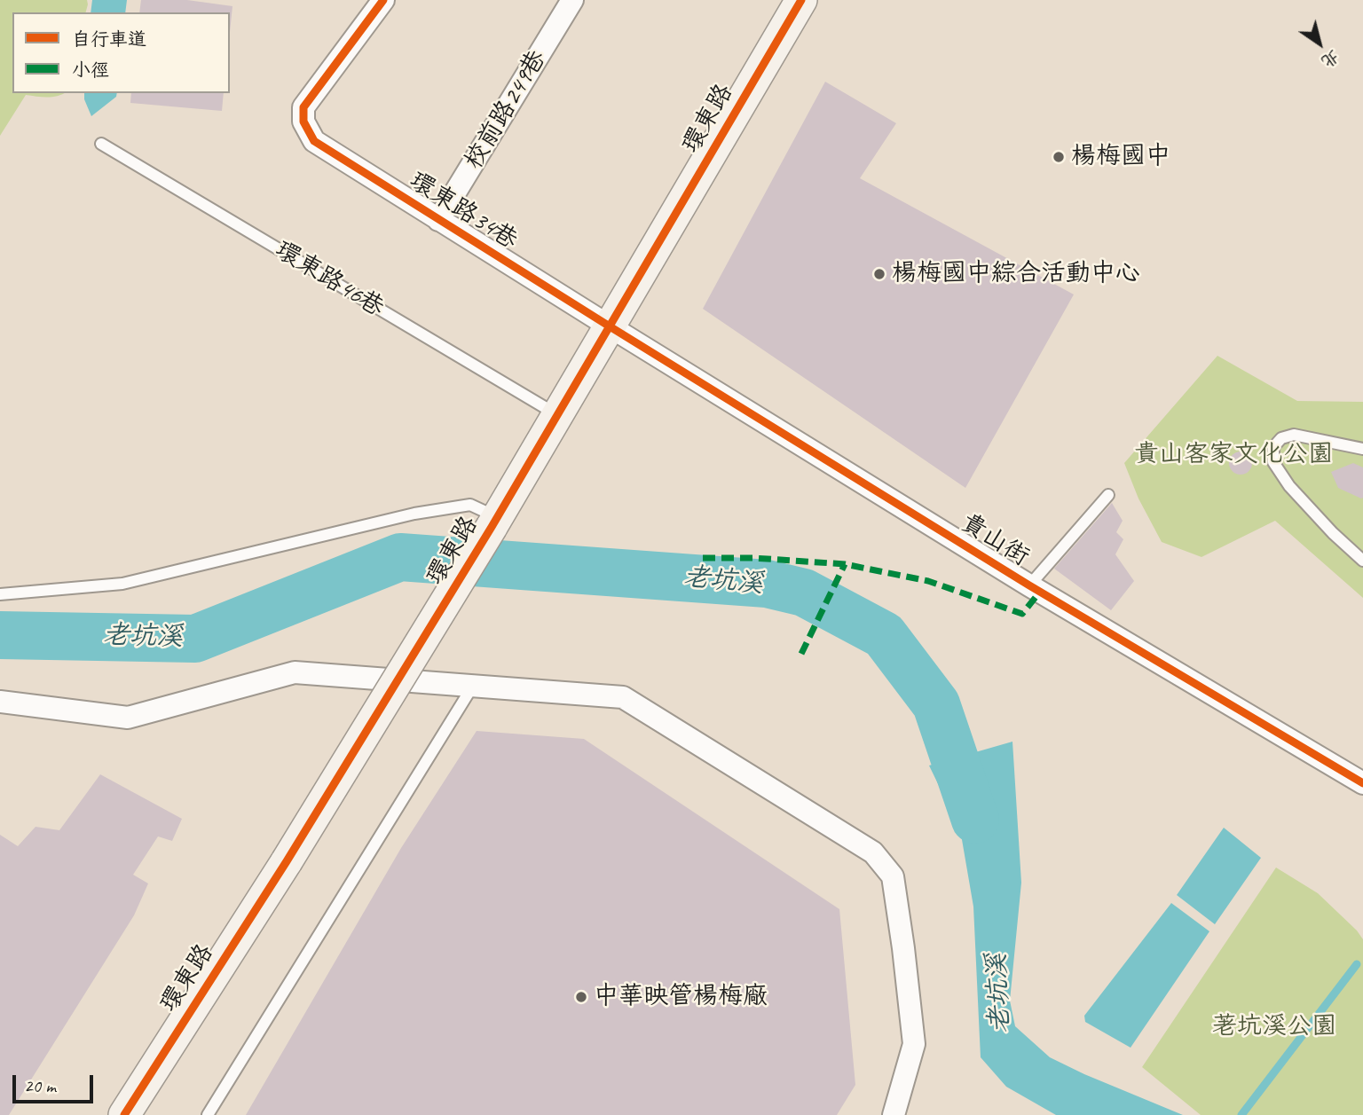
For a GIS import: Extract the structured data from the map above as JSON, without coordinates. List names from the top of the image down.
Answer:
{
  "streets": {
    "street": [
      "校前路249巷",
      "環東路",
      "環東路34巷",
      "貴山街"
    ],
    "lane": ["環東路46巷"]
  },
  "crossings": [
    ["校前路249巷", "環東路34巷"],
    ["環東路", "環東路34巷"],
    ["環東路", "環東路46巷"],
    ["環東路", "貴山街"],
    ["環東路34巷", "貴山街"]
  ],
  "water": ["老坑溪"],
  "parks": ["貴山客家文化公園", "荖坑溪公園"],
  "places": ["楊梅國中", "楊梅國中綜合活動中心", "中華映管楊梅廠"],
  "legend": ["自行車道", "小徑"],
  "scale_bar": "20 m",
  "north": "bottom right"
}
